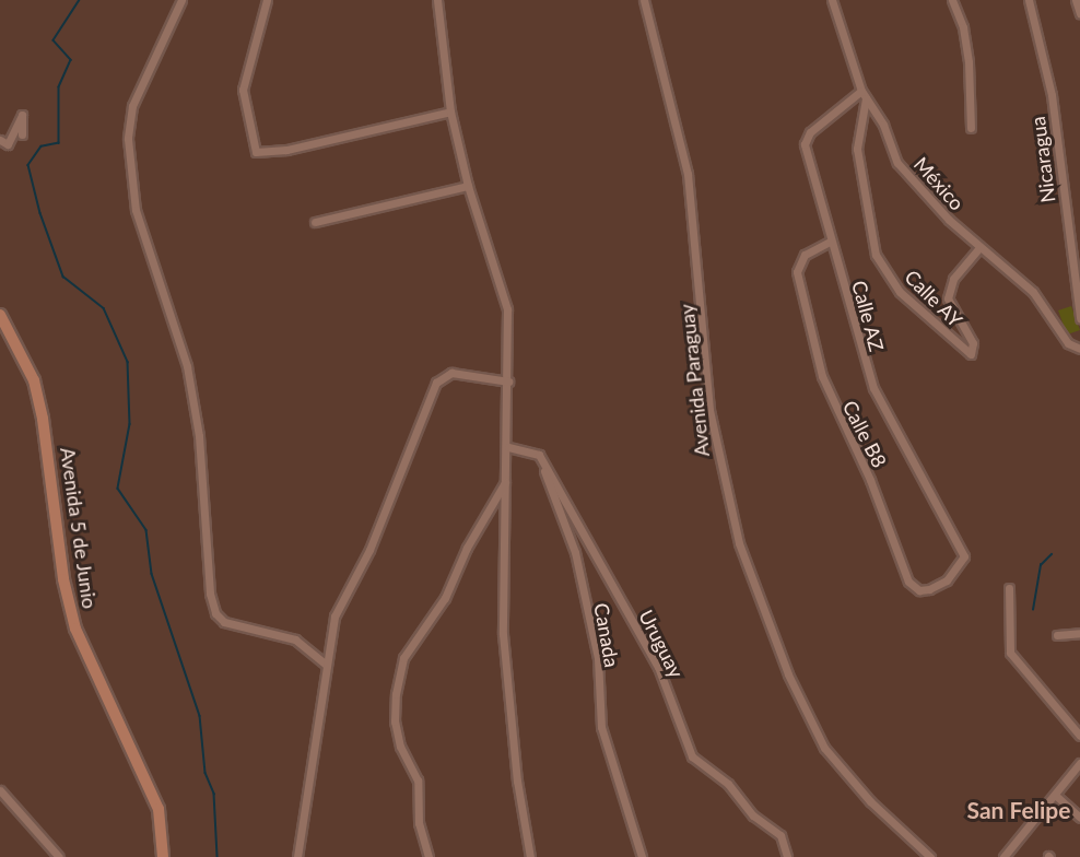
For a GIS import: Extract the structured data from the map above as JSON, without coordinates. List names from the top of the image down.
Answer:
{
  "streets": {
    "main road": ["Avenida 5 de Junio"],
    "street": [
      "Nicaragua",
      "México",
      "Calle AY",
      "Calle AZ",
      "Avenida Paraguay",
      "Calle B8",
      "Canada",
      "Uruguay"
    ]
  },
  "crossings": [
    ["México", "Calle AY"],
    ["México", "Calle AZ"],
    ["Calle AZ", "Calle B8"],
    ["Canada", "Uruguay"]
  ],
  "districts": ["San Felipe"]
}
